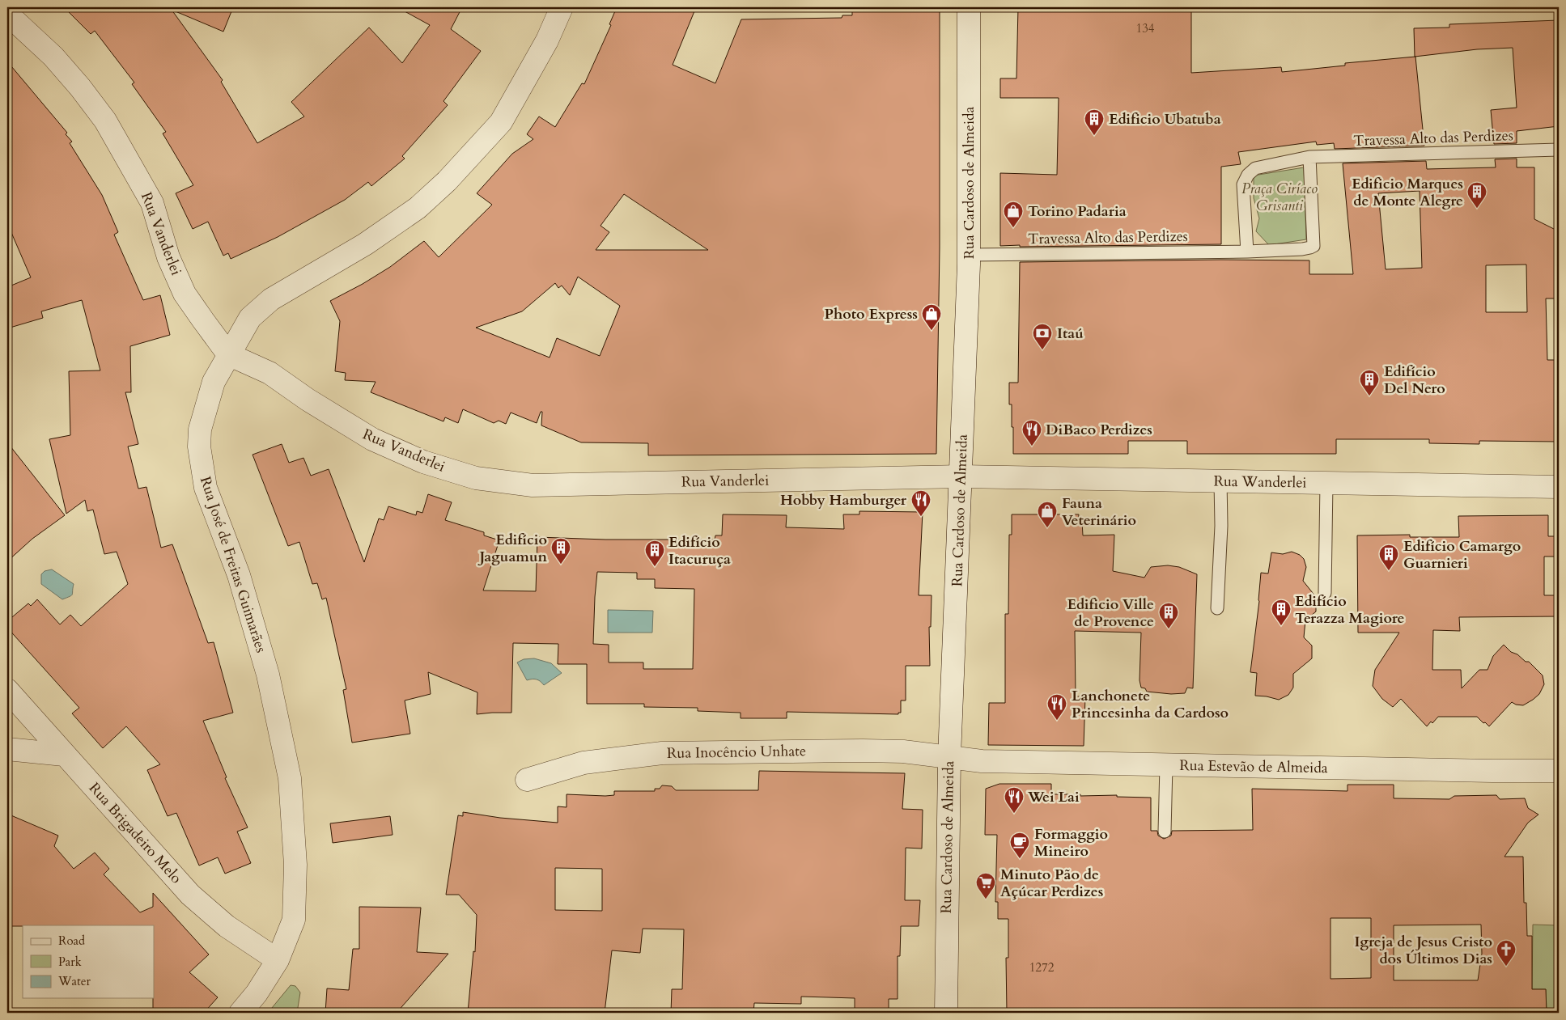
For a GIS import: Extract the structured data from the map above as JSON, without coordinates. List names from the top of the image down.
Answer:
{
  "streets": {
    "street": [
      "Rua Cardoso de Almeida",
      "Rua Vanderlei",
      "Rua Wanderlei",
      "Rua José de Freitas Guimarães",
      "Rua Inocêncio Unhate",
      "Rua Estevão de Almeida",
      "Rua Brigadeiro Melo"
    ],
    "lane": ["Travessa Alto das Perdizes"]
  },
  "crossings": [
    ["Travessa Alto das Perdizes", "Rua Cardoso de Almeida"],
    ["Rua Cardoso de Almeida", "Rua Vanderlei"],
    ["Rua Cardoso de Almeida", "Rua Wanderlei"],
    ["Rua Cardoso de Almeida", "Rua Inocêncio Unhate"],
    ["Rua Cardoso de Almeida", "Rua Estevão de Almeida"],
    ["Rua Vanderlei", "Rua Wanderlei"],
    ["Rua Vanderlei", "Rua José de Freitas Guimarães"],
    ["Rua José de Freitas Guimarães", "Rua Brigadeiro Melo"],
    ["Rua Inocêncio Unhate", "Rua Estevão de Almeida"]
  ],
  "parks": ["Praça Ciríaco Grisanti"],
  "places": {
    "building": [
      "Edificio Ubatuba",
      "Edificio Marques de Monte Alegre",
      "Edifício Del Nero",
      "Edifício Jaguamun",
      "Edifício Itacuruça",
      "Edifício Camargo Guarnieri",
      "Edifício Terazza Magiore",
      "Edificio Ville de Provence"
    ],
    "shop": ["Torino Padaria", "Photo Express", "Fauna Veterinário"],
    "bank": ["Itaú"],
    "restaurant": [
      "DiBaco Perdizes",
      "Hobby Hamburger",
      "Lanchonete Princesinha da Cardoso",
      "Wei Lai"
    ],
    "cafe": ["Formaggio Mineiro"],
    "supermarket": ["Minuto Pão de Açúcar Perdizes"],
    "church": ["Igreja de Jesus Cristo dos Últimos Dias"]
  },
  "house_numbers": ["134", "1272"],
  "legend": ["Road", "Park", "Water"]
}
